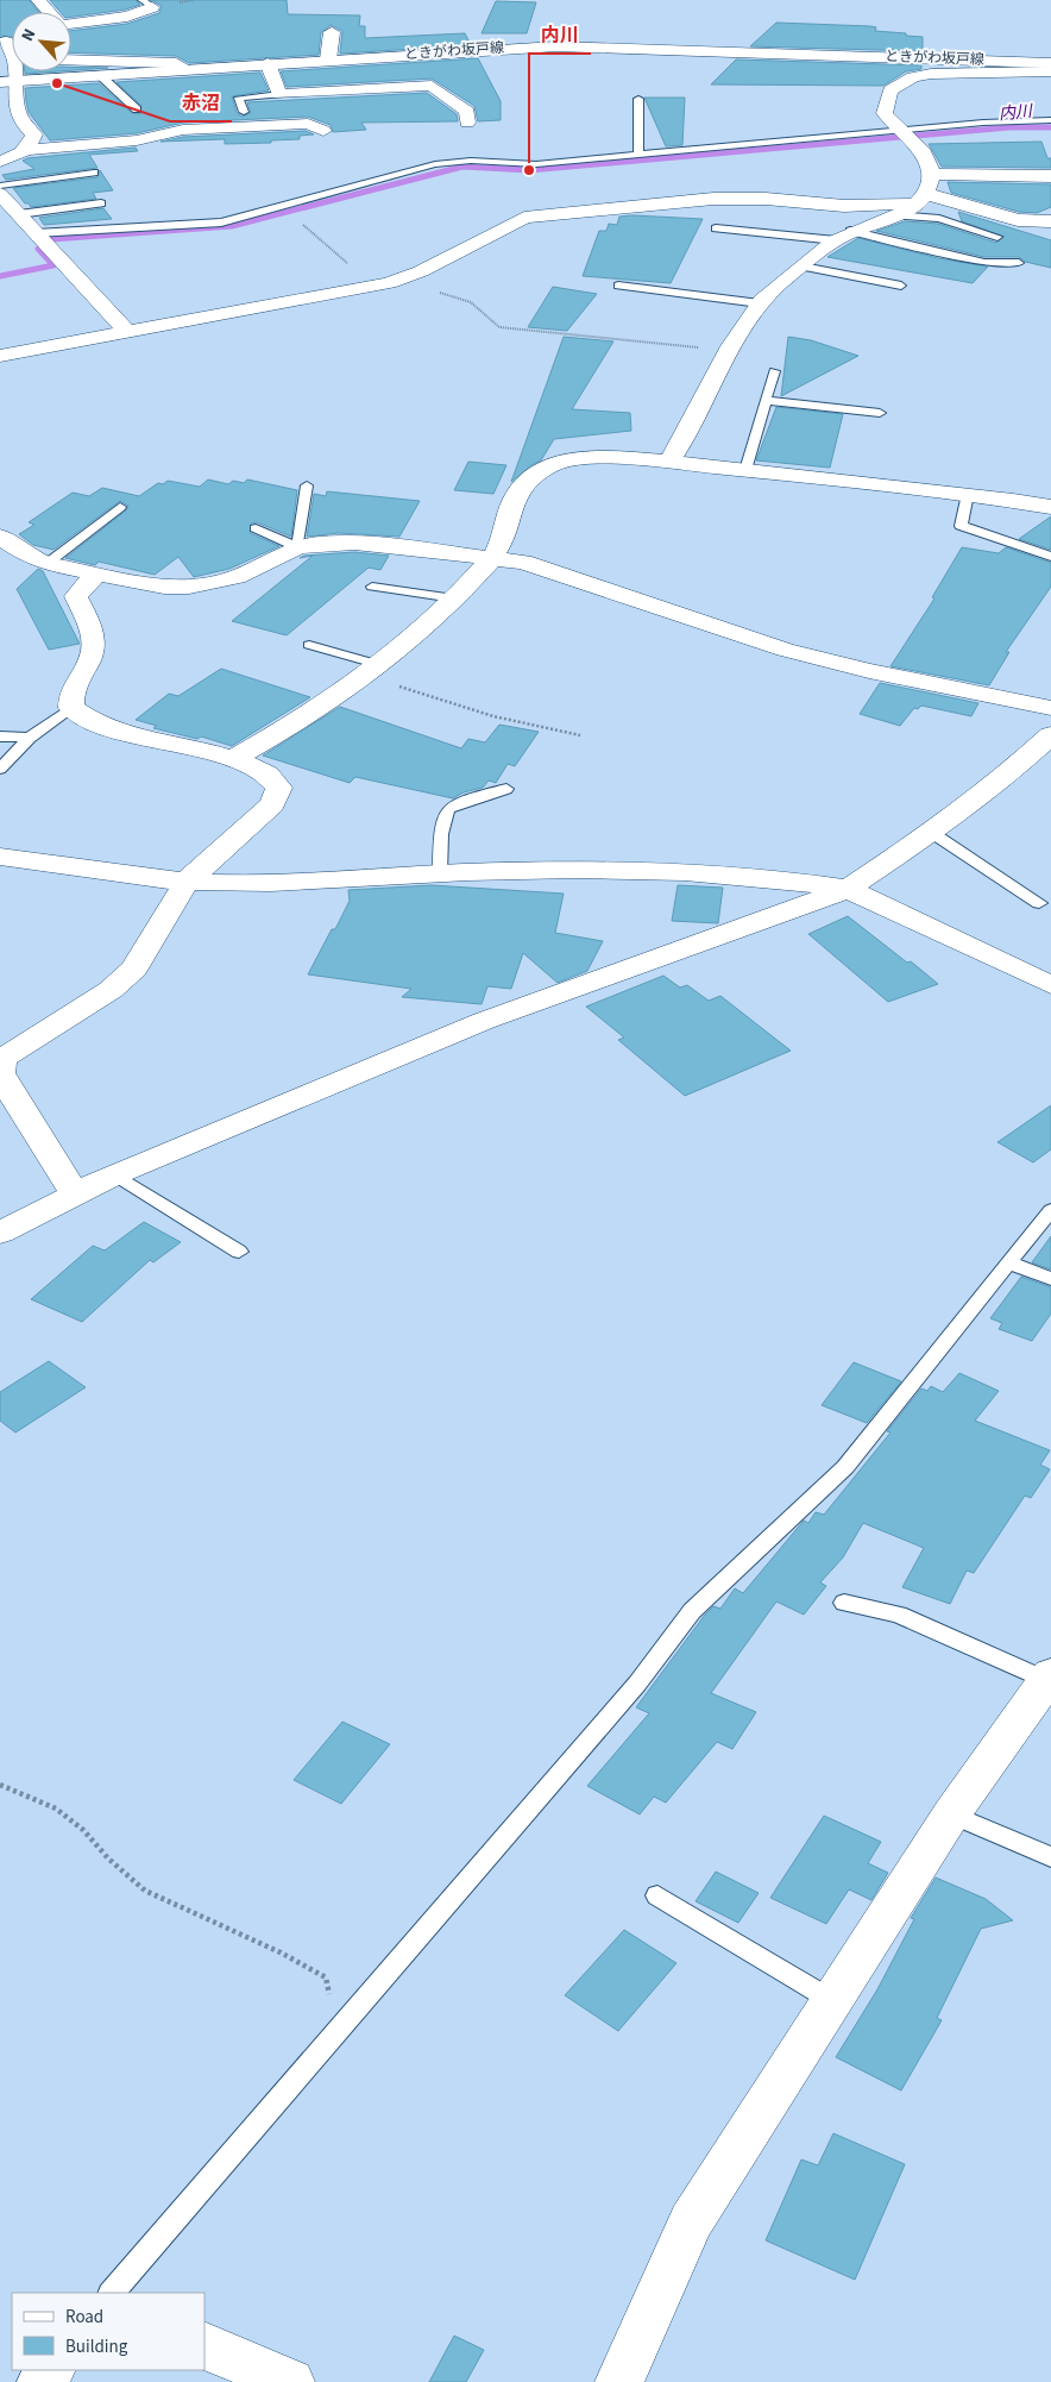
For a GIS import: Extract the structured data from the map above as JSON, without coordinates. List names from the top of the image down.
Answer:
{
  "streets": {
    "street": ["ときがわ坂戸線"]
  },
  "water": ["内川"],
  "places": ["赤沼", "内川"],
  "legend": ["Road", "Building"],
  "north": "top left"
}
